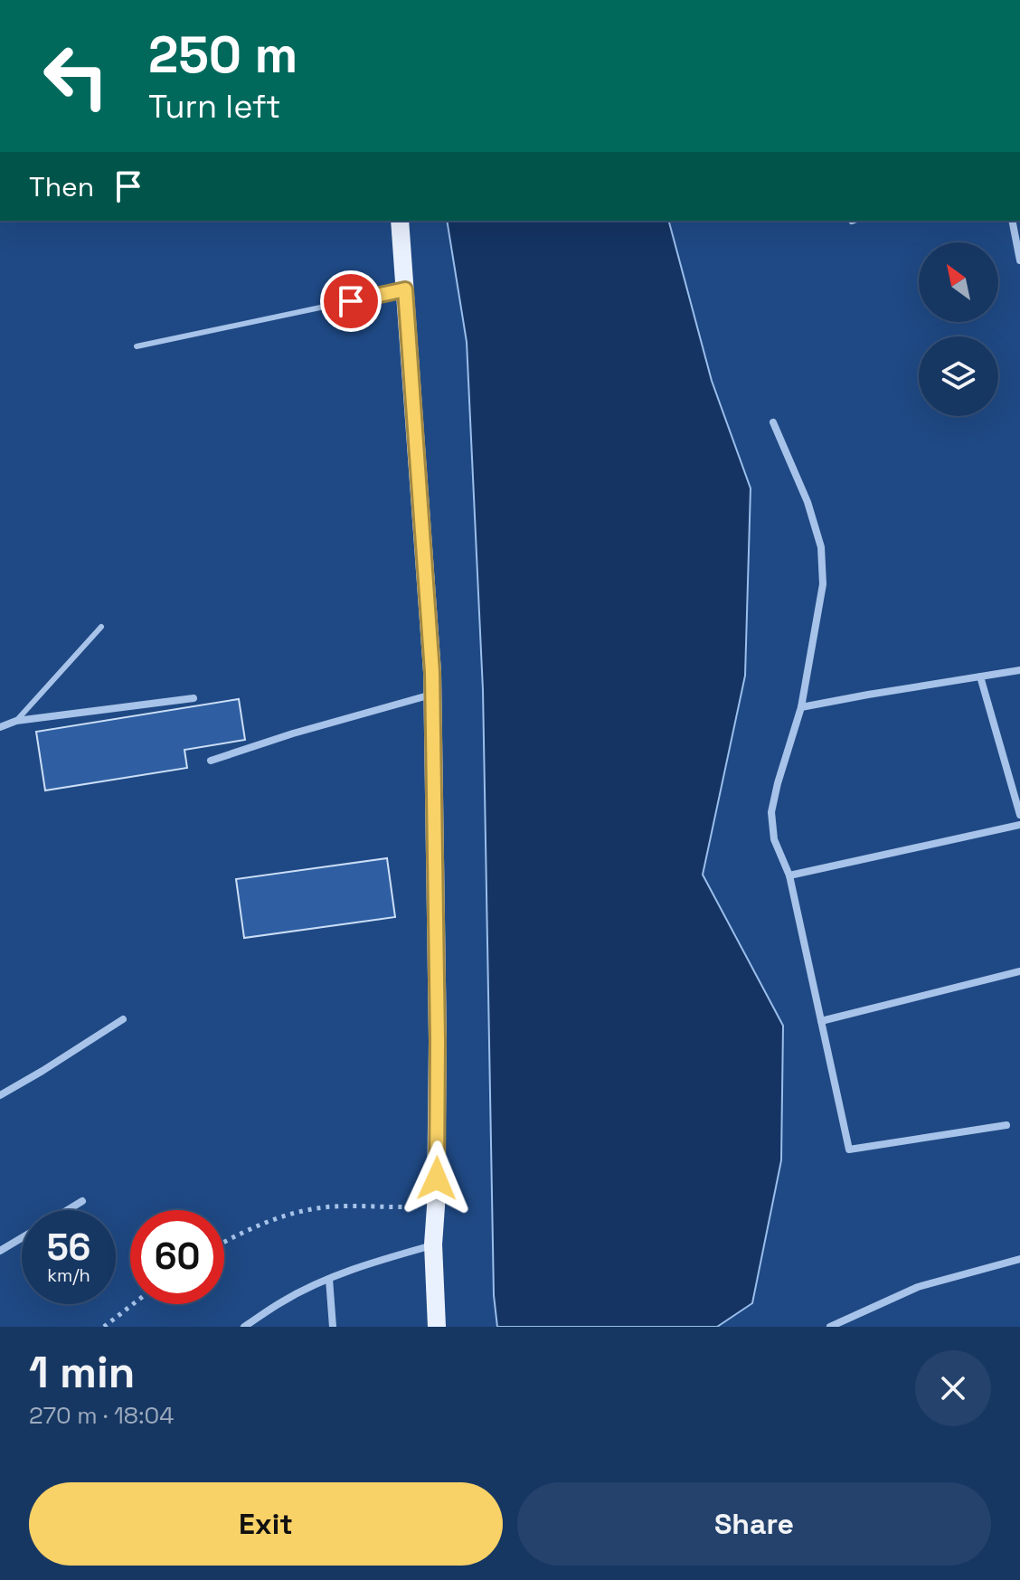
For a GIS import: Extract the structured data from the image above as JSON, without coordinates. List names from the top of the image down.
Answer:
{
  "north": "top left",
  "page": {
    "turn": ["250 m", "Turn left"],
    "then": "Then",
    "speed": "56 km/h",
    "limit": "60",
    "heading": ["1 min", "270 m · 18:04"],
    "buttons": ["Exit", "Share"]
  }
}
